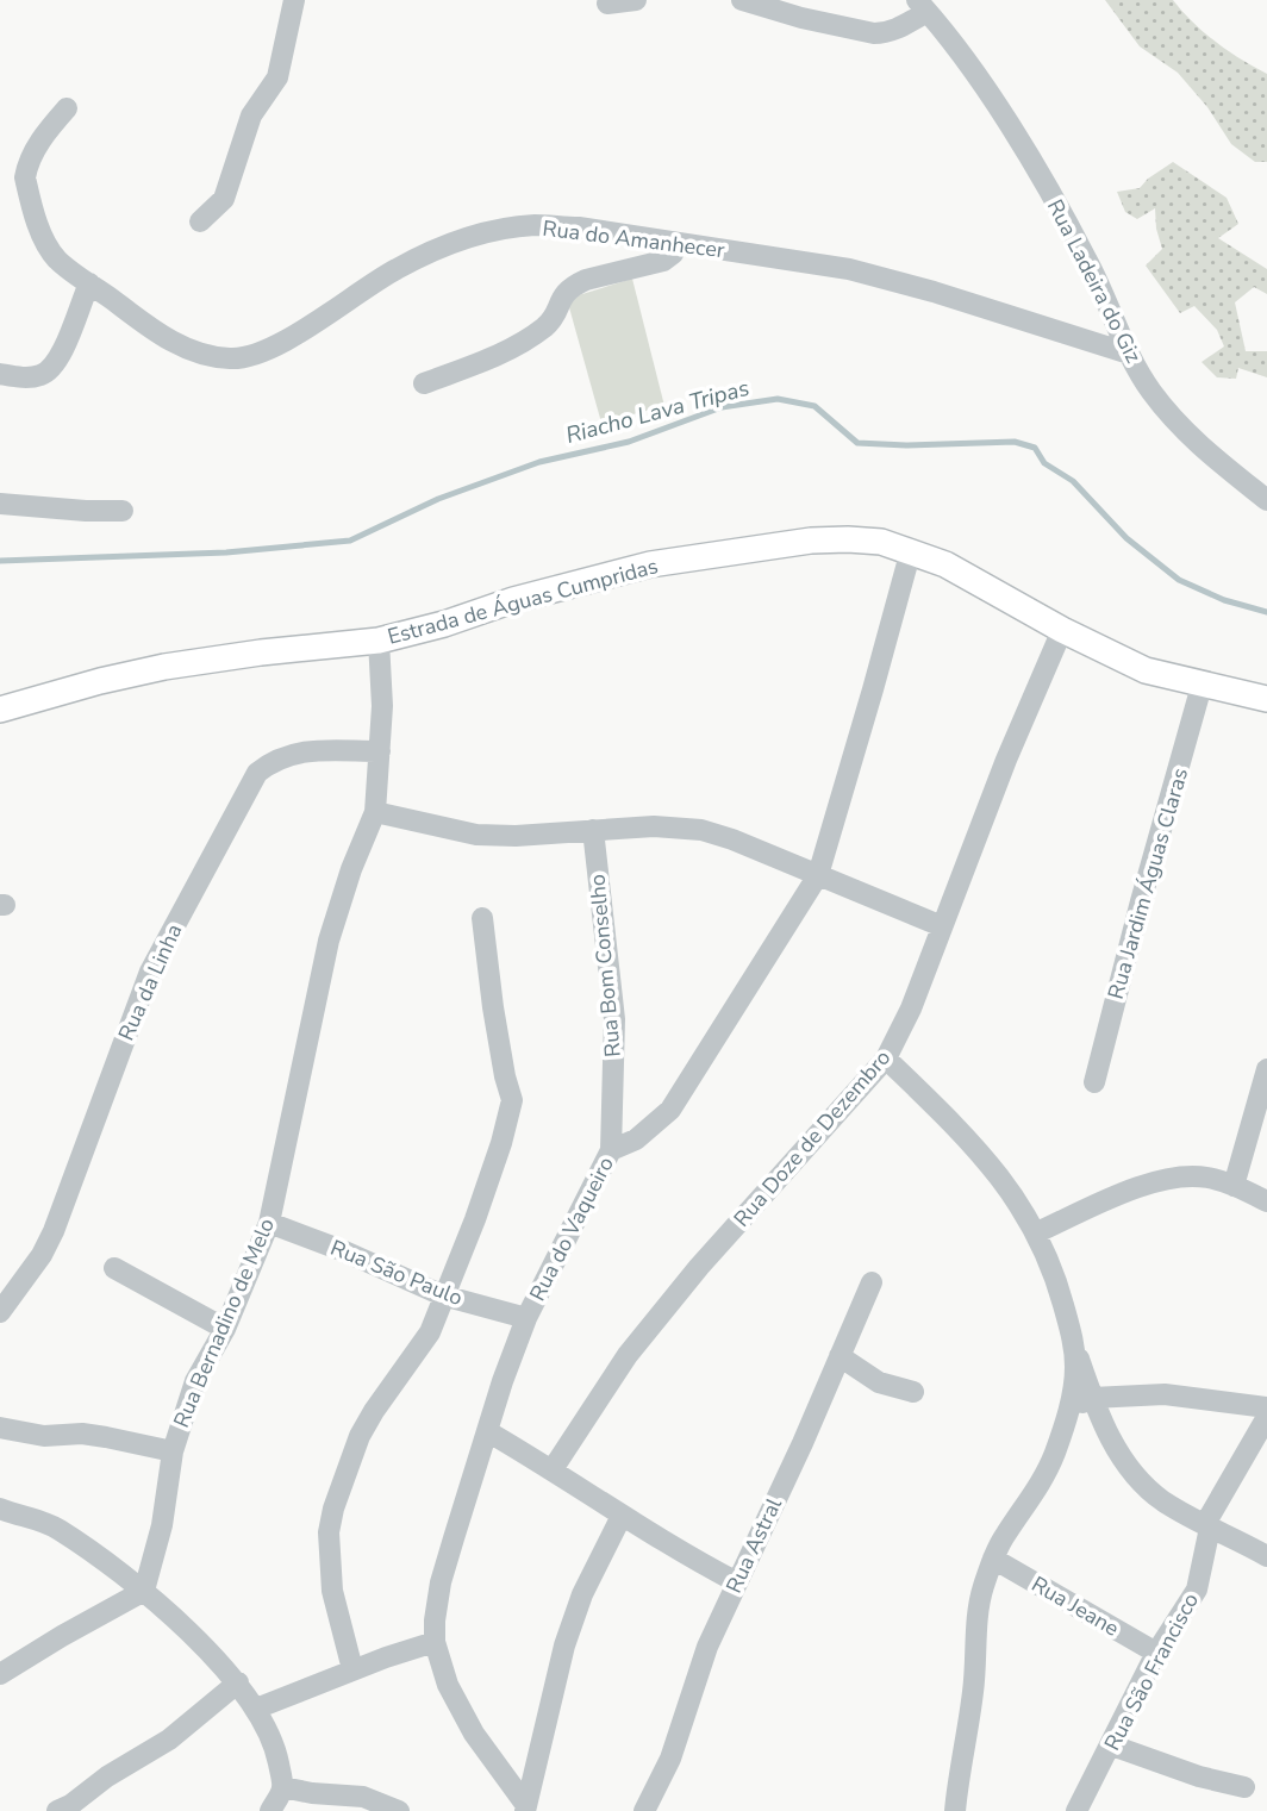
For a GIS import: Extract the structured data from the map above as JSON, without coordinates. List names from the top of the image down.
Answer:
{
  "streets": {
    "main road": ["Estrada de Águas Cumpridas"],
    "street": [
      "Rua do Amanhecer",
      "Rua Ladeira do Giz",
      "Rua Jardim Águas Claras",
      "Rua Bom Conselho",
      "Rua da Linha",
      "Rua Doze de Dezembro",
      "Rua do Vaqueiro",
      "Rua São Paulo",
      "Rua Bernadino de Melo",
      "Rua Astral",
      "Rua Jeane",
      "Rua São Francisco"
    ]
  },
  "crossings": [
    ["Rua do Amanhecer", "Rua Ladeira do Giz"],
    ["Estrada de Águas Cumpridas", "Rua Jardim Águas Claras"],
    ["Estrada de Águas Cumpridas", "Rua Doze de Dezembro"],
    ["Estrada de Águas Cumpridas", "Rua do Vaqueiro"],
    ["Estrada de Águas Cumpridas", "Rua Bernadino de Melo"],
    ["Rua Bom Conselho", "Rua do Vaqueiro"],
    ["Rua da Linha", "Rua Bernadino de Melo"],
    ["Rua do Vaqueiro", "Rua São Paulo"],
    ["Rua São Paulo", "Rua Bernadino de Melo"],
    ["Rua Jeane", "Rua São Francisco"]
  ],
  "water": ["Riacho Lava Tripas"]
}
